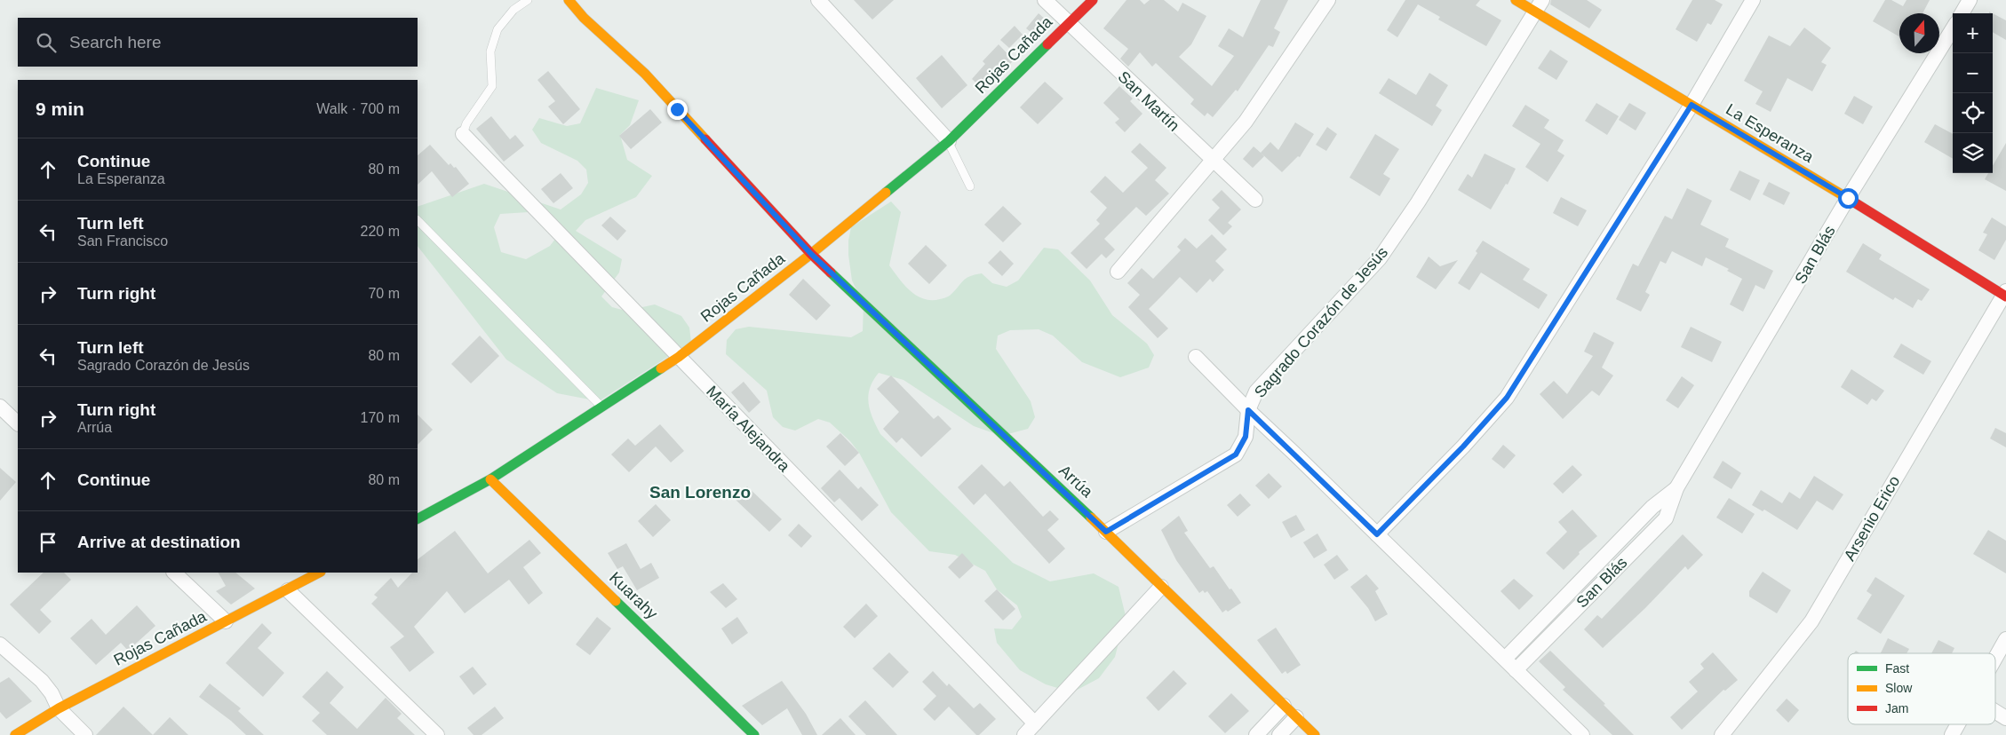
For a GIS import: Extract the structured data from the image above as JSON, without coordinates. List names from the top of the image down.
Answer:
{
  "streets": {
    "street": [
      "Rojas Cañada",
      "San Martín",
      "La Esperanza",
      "San Blás",
      "Sagrado Corazón de Jesús",
      "María Alejandra",
      "Arrúa",
      "Arsenio Erico",
      "Kuarahy"
    ]
  },
  "crossings": [
    ["Rojas Cañada", "San Martín"],
    ["Rojas Cañada", "María Alejandra"],
    ["Rojas Cañada", "Arrúa"],
    ["Rojas Cañada", "Kuarahy"],
    ["La Esperanza", "San Blás"],
    ["La Esperanza", "Sagrado Corazón de Jesús"],
    ["La Esperanza", "Arsenio Erico"],
    ["Sagrado Corazón de Jesús", "Arrúa"]
  ],
  "districts": ["San Lorenzo"],
  "legend": ["Fast", "Slow", "Jam"],
  "north": "top",
  "page": {
    "map_buttons": ["+", "−"],
    "search": "Search here",
    "heading": ["9 min", "Walk · 700 m"],
    "list": [
      ["Continue", "La Esperanza", "80 m"],
      ["Turn left", "San Francisco", "220 m"],
      ["Turn right", "70 m"],
      ["Turn left", "Sagrado Corazón de Jesús", "80 m"],
      ["Turn right", "Arrúa", "170 m"],
      ["Continue", "80 m"],
      "Arrive at destination"
    ]
  }
}
